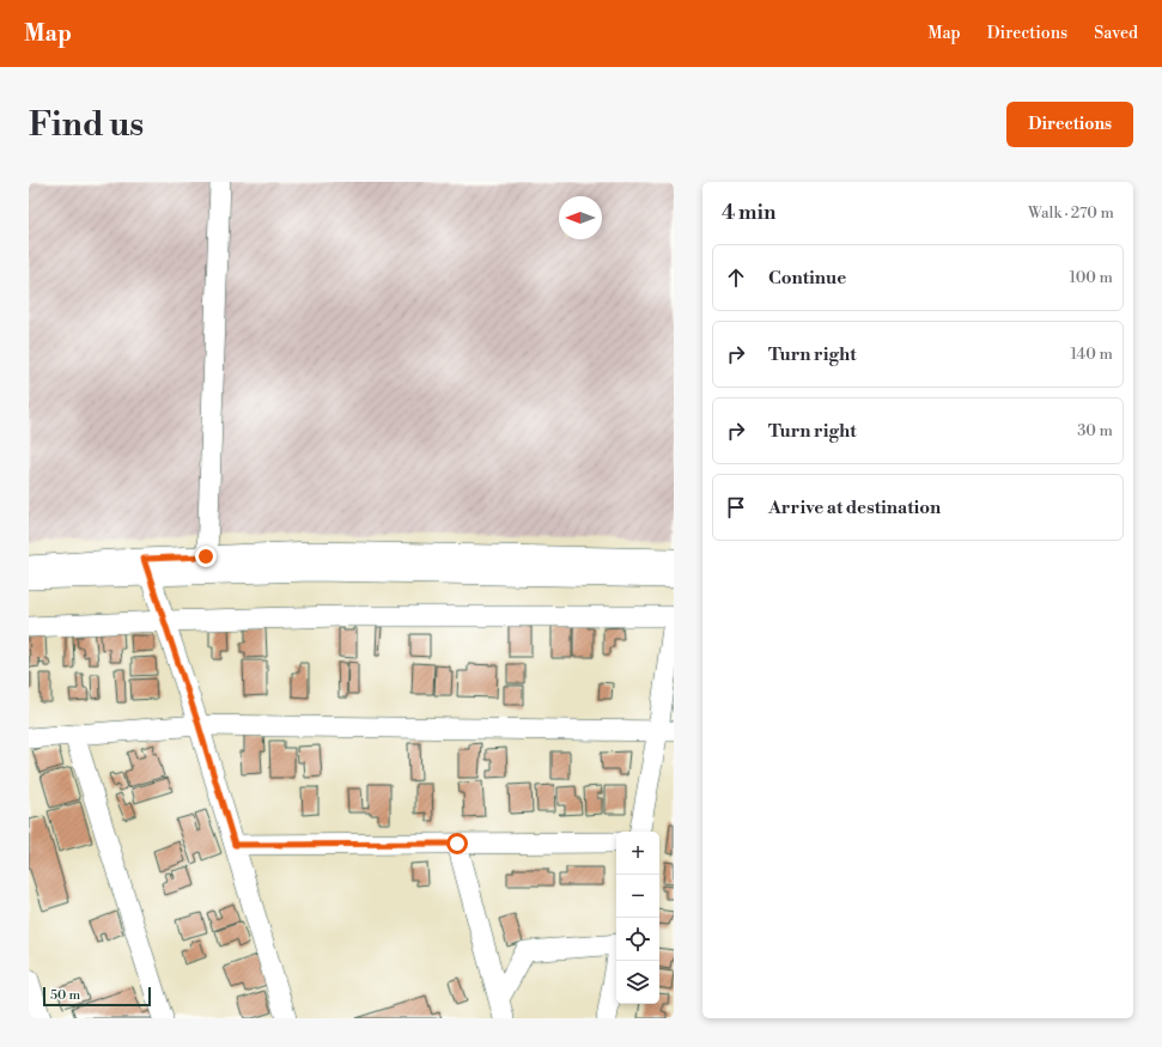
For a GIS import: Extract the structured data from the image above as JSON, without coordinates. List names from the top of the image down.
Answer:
{
  "scale_bar": "50 m",
  "north": "left",
  "page": {
    "header": "Map",
    "nav": ["Map", "Directions", "Saved"],
    "buttons": "Directions",
    "title": "Find us",
    "heading": ["4 min", "Walk · 270 m"],
    "list": [
      ["Continue", "100 m"],
      ["Turn right", "140 m"],
      ["Turn right", "30 m"],
      "Arrive at destination"
    ],
    "map_buttons": ["+", "−"],
    "scale": "50 m"
  }
}
